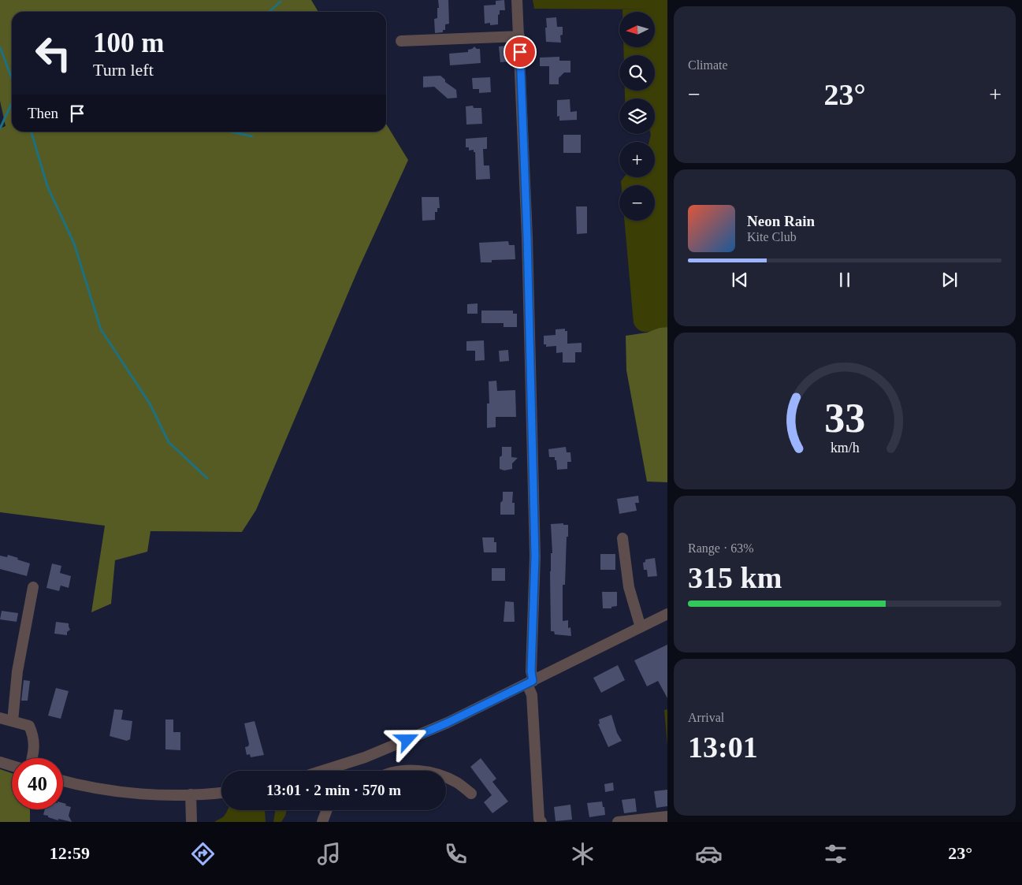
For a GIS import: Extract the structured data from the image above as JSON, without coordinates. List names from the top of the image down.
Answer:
{
  "north": "left",
  "page": {
    "tile": [
      "Climate",
      ["Range · 63%", "315 km"],
      ["Arrival", "13:01"]
    ],
    "map_buttons": ["+", "−"],
    "turn": ["100 m", "Turn left"],
    "heat": ["−", "23°", "+"],
    "then": "Then",
    "song": ["Neon Rain", "Kite Club"],
    "limit": "40",
    "trip": "13:01 · 2 min · 570 m",
    "tabs": ["12:59", "23°"],
    "gauge": ["33", "km/h"]
  }
}
